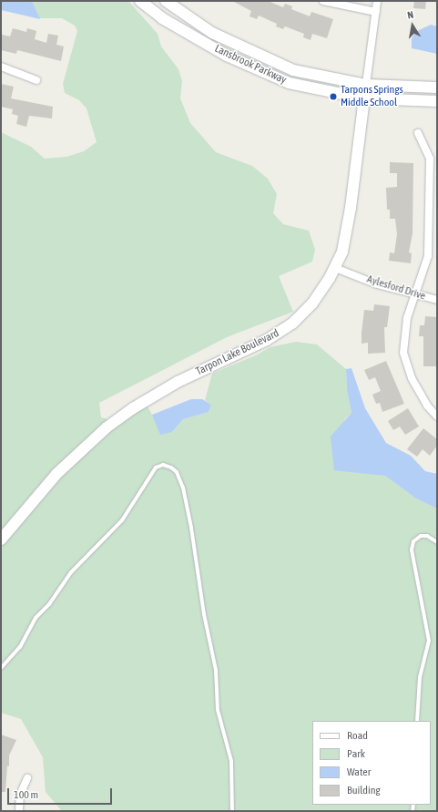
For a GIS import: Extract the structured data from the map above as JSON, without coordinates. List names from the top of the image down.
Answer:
{
  "streets": {
    "street": ["Lansbrook Parkway", "Aylesford Drive", "Tarpon Lake Boulevard"]
  },
  "crossings": [
    ["Lansbrook Parkway", "Tarpon Lake Boulevard"],
    ["Aylesford Drive", "Tarpon Lake Boulevard"]
  ],
  "places": ["Tarpons Springs Middle School"],
  "legend": [
    "Road",
    "Park",
    "Water",
    "Building"
  ],
  "scale_bar": "100 m",
  "north": "top"
}
